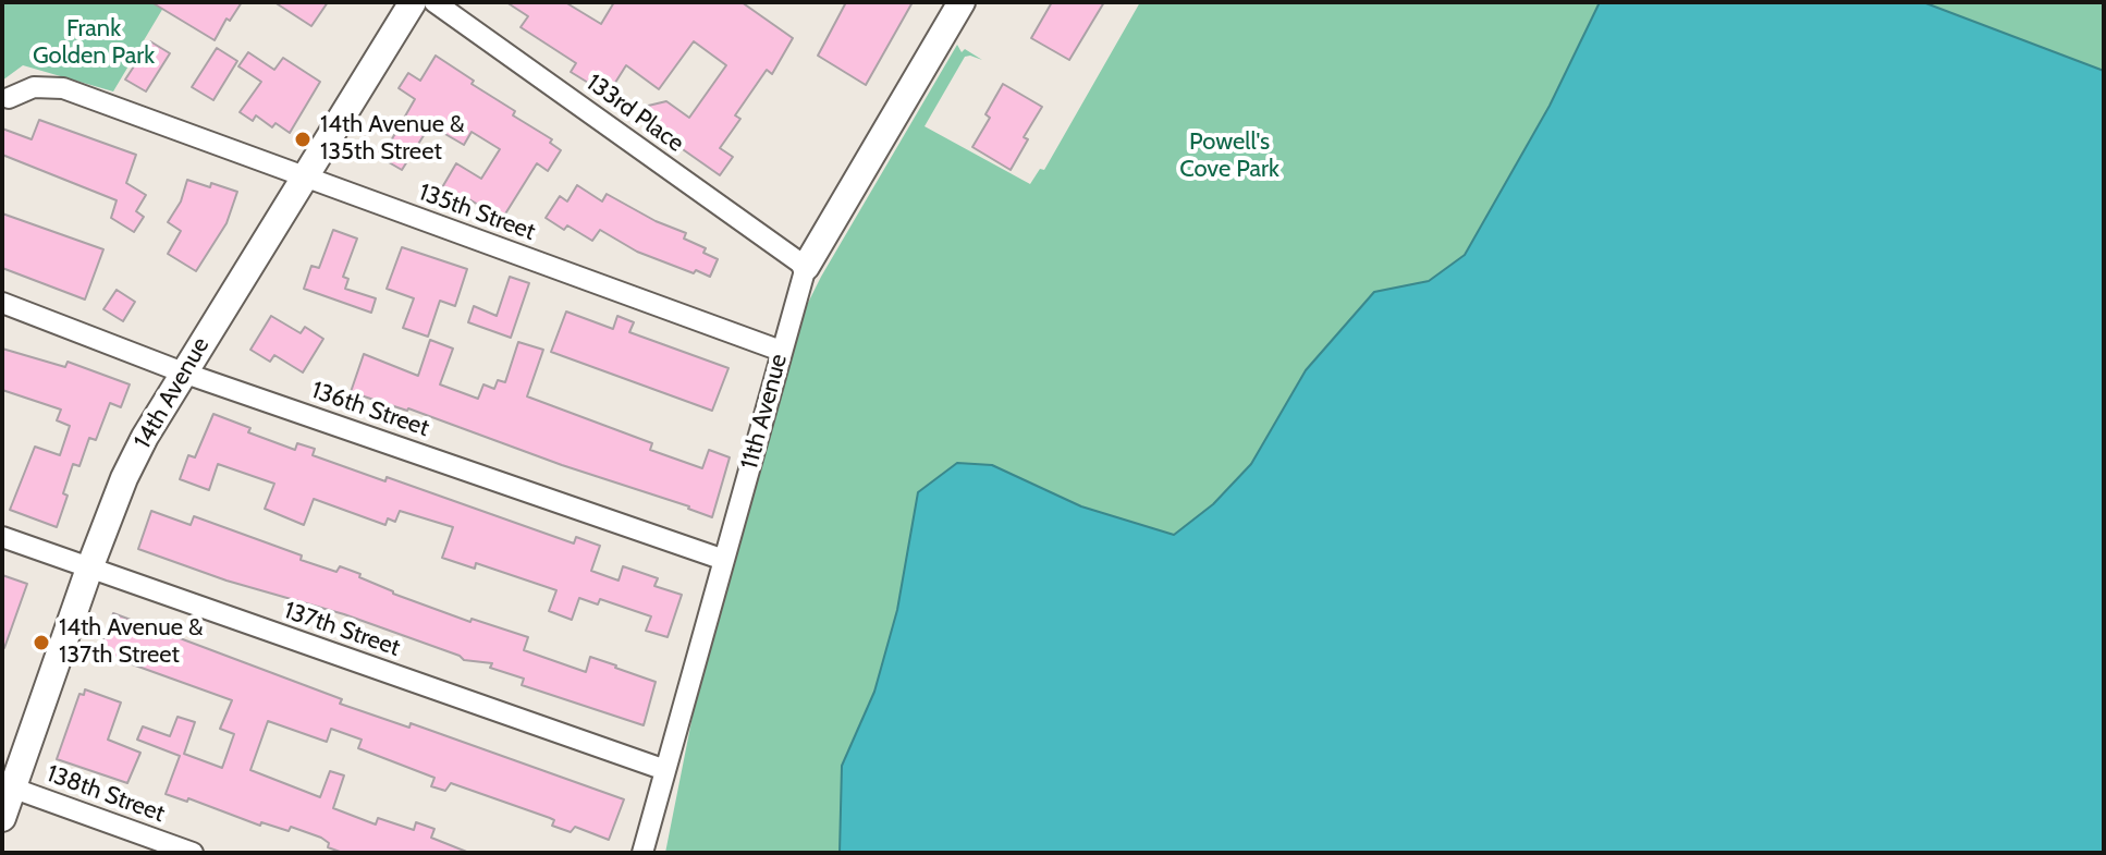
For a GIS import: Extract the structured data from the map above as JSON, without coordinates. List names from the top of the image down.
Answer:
{
  "streets": {
    "street": [
      "133rd Place",
      "135th Street",
      "14th Avenue",
      "136th Street",
      "11th Avenue",
      "137th Street",
      "138th Street"
    ]
  },
  "crossings": [
    ["133rd Place", "11th Avenue"],
    ["135th Street", "14th Avenue"],
    ["135th Street", "11th Avenue"],
    ["14th Avenue", "136th Street"],
    ["14th Avenue", "137th Street"],
    ["14th Avenue", "138th Street"],
    ["136th Street", "11th Avenue"],
    ["11th Avenue", "137th Street"]
  ],
  "parks": ["Frank Golden Park", "Powell's Cove Park"],
  "places": ["14th Avenue & 135th Street", "14th Avenue & 137th Street"]
}
